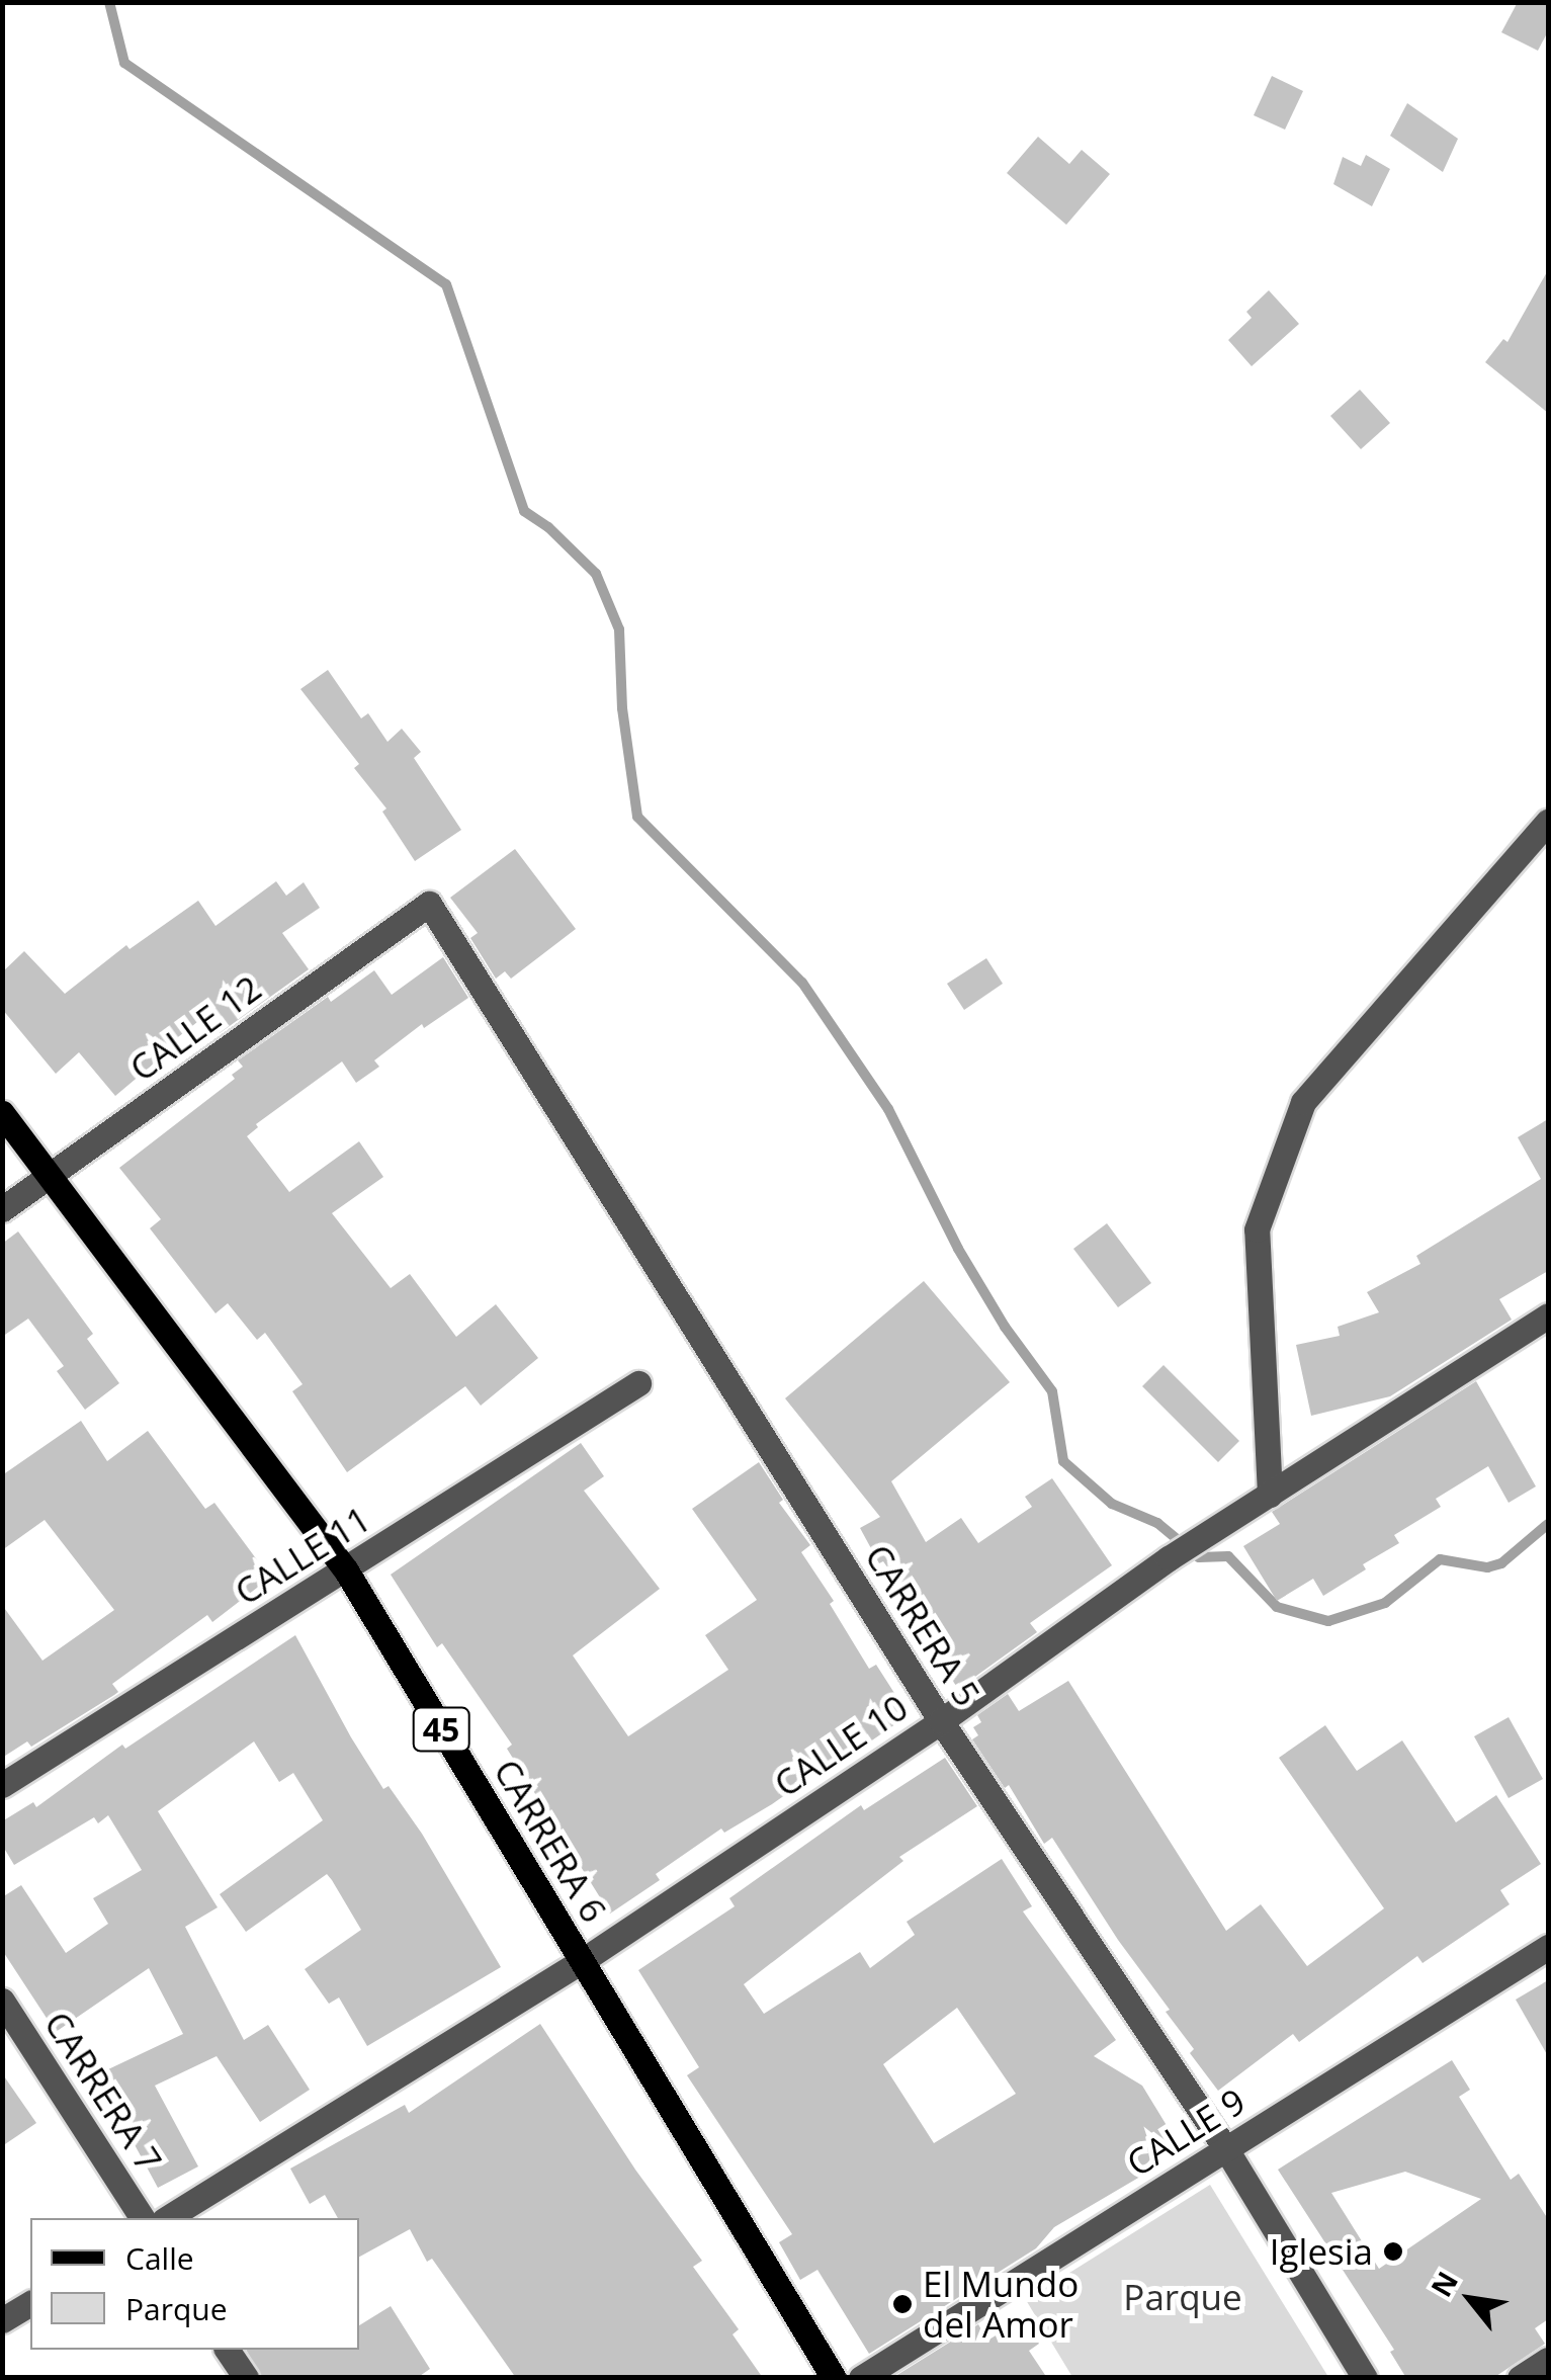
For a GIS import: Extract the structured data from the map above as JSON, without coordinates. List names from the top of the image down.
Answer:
{
  "streets": {
    "main road": ["45", "CARRERA 6"],
    "street": [
      "CALLE 12",
      "CALLE 11",
      "CARRERA 5",
      "CALLE 10",
      "CARRERA 7",
      "CALLE 9"
    ]
  },
  "crossings": [
    ["CALLE 12", "CARRERA 5"],
    ["CALLE 12", "CARRERA 6"],
    ["CALLE 11", "CARRERA 6"],
    ["CARRERA 5", "CALLE 10"],
    ["CARRERA 5", "CALLE 9"],
    ["CALLE 10", "CARRERA 6"]
  ],
  "parks": ["Parque"],
  "places": ["Iglesia", "El Mundo del Amor"],
  "legend": ["Calle", "Parque"],
  "north": "top left"
}
